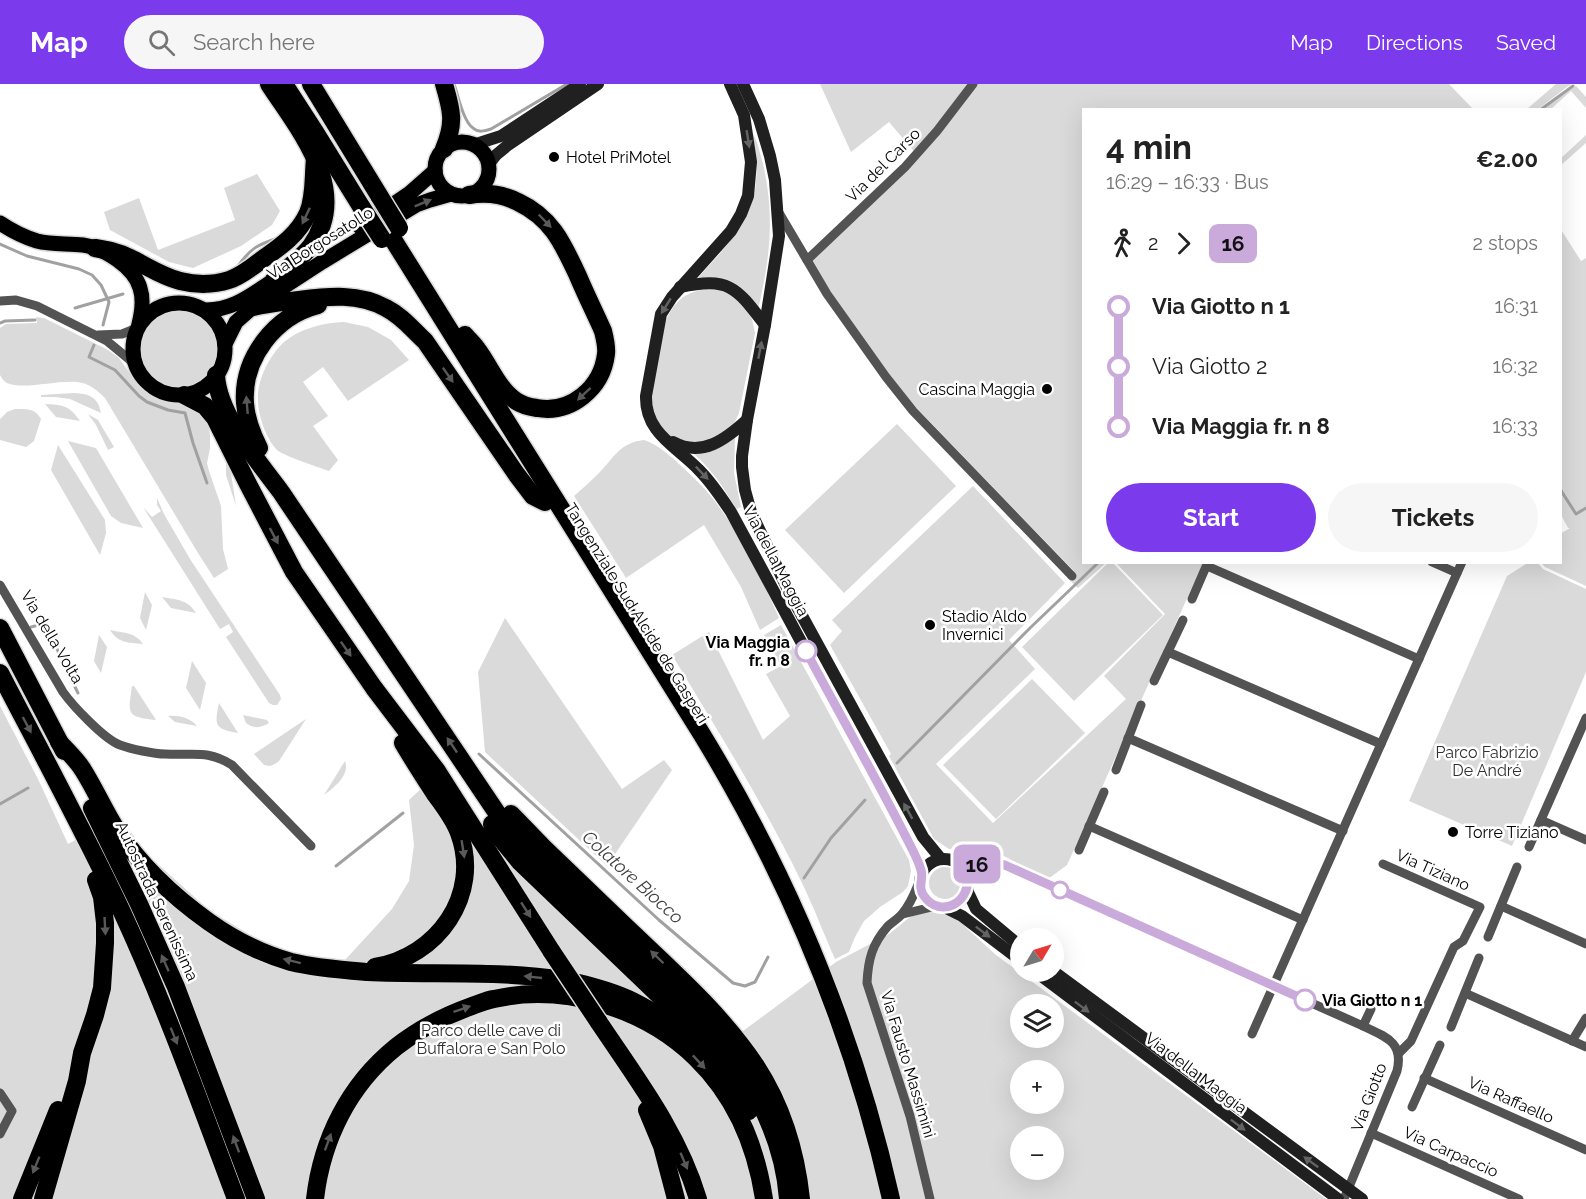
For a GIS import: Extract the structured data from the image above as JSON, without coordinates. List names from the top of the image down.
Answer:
{
  "streets": {
    "highway": ["Tangenziale Sud Alcide de Gasperi", "Autostrada Serenissima"],
    "main road": ["Via Borgosatollo"],
    "street": [
      "Via del Carso",
      "Via della Maggia",
      "Via della Volta",
      "Via Tiziano",
      "Via Fausto Massimini",
      "Via Giotto",
      "Via Raffaello",
      "Via Carpaccio"
    ]
  },
  "crossings": [
    ["Via della Maggia", "Via Fausto Massimini"],
    ["Via della Maggia", "Via Giotto"],
    ["Via Tiziano", "Via Giotto"],
    ["Via Fausto Massimini", "Via Giotto"],
    ["Via Giotto", "Via Carpaccio"]
  ],
  "water": ["Colatore Biocco"],
  "parks": ["Parco Fabrizio De André", "Parco delle cave di Buffalora e San Polo"],
  "places": [
    "Hotel PriMotel",
    "Cascina Maggia",
    "Stadio Aldo Invernici",
    "Via Maggia fr. n 8",
    "Torre Tiziano",
    "Via Giotto n 1"
  ],
  "lines": ["bus line 16"],
  "north": "top right",
  "page": {
    "header": "Map",
    "search": "Search here",
    "nav": ["Map", "Directions", "Saved"],
    "on_map": "16",
    "heading": ["4 min", "16:29 – 16:33 · Bus", "€2.00"],
    "legs": ["2", "16", "2 stops"],
    "list": [
      {
        "name": "Via Giotto n 1",
        "value": "16:31"
      },
      {
        "name": "Via Giotto 2",
        "value": "16:32"
      },
      {
        "name": "Via Maggia fr. n 8",
        "value": "16:33"
      }
    ],
    "buttons": ["Start", "Tickets"],
    "map_buttons": ["+", "−"]
  }
}
